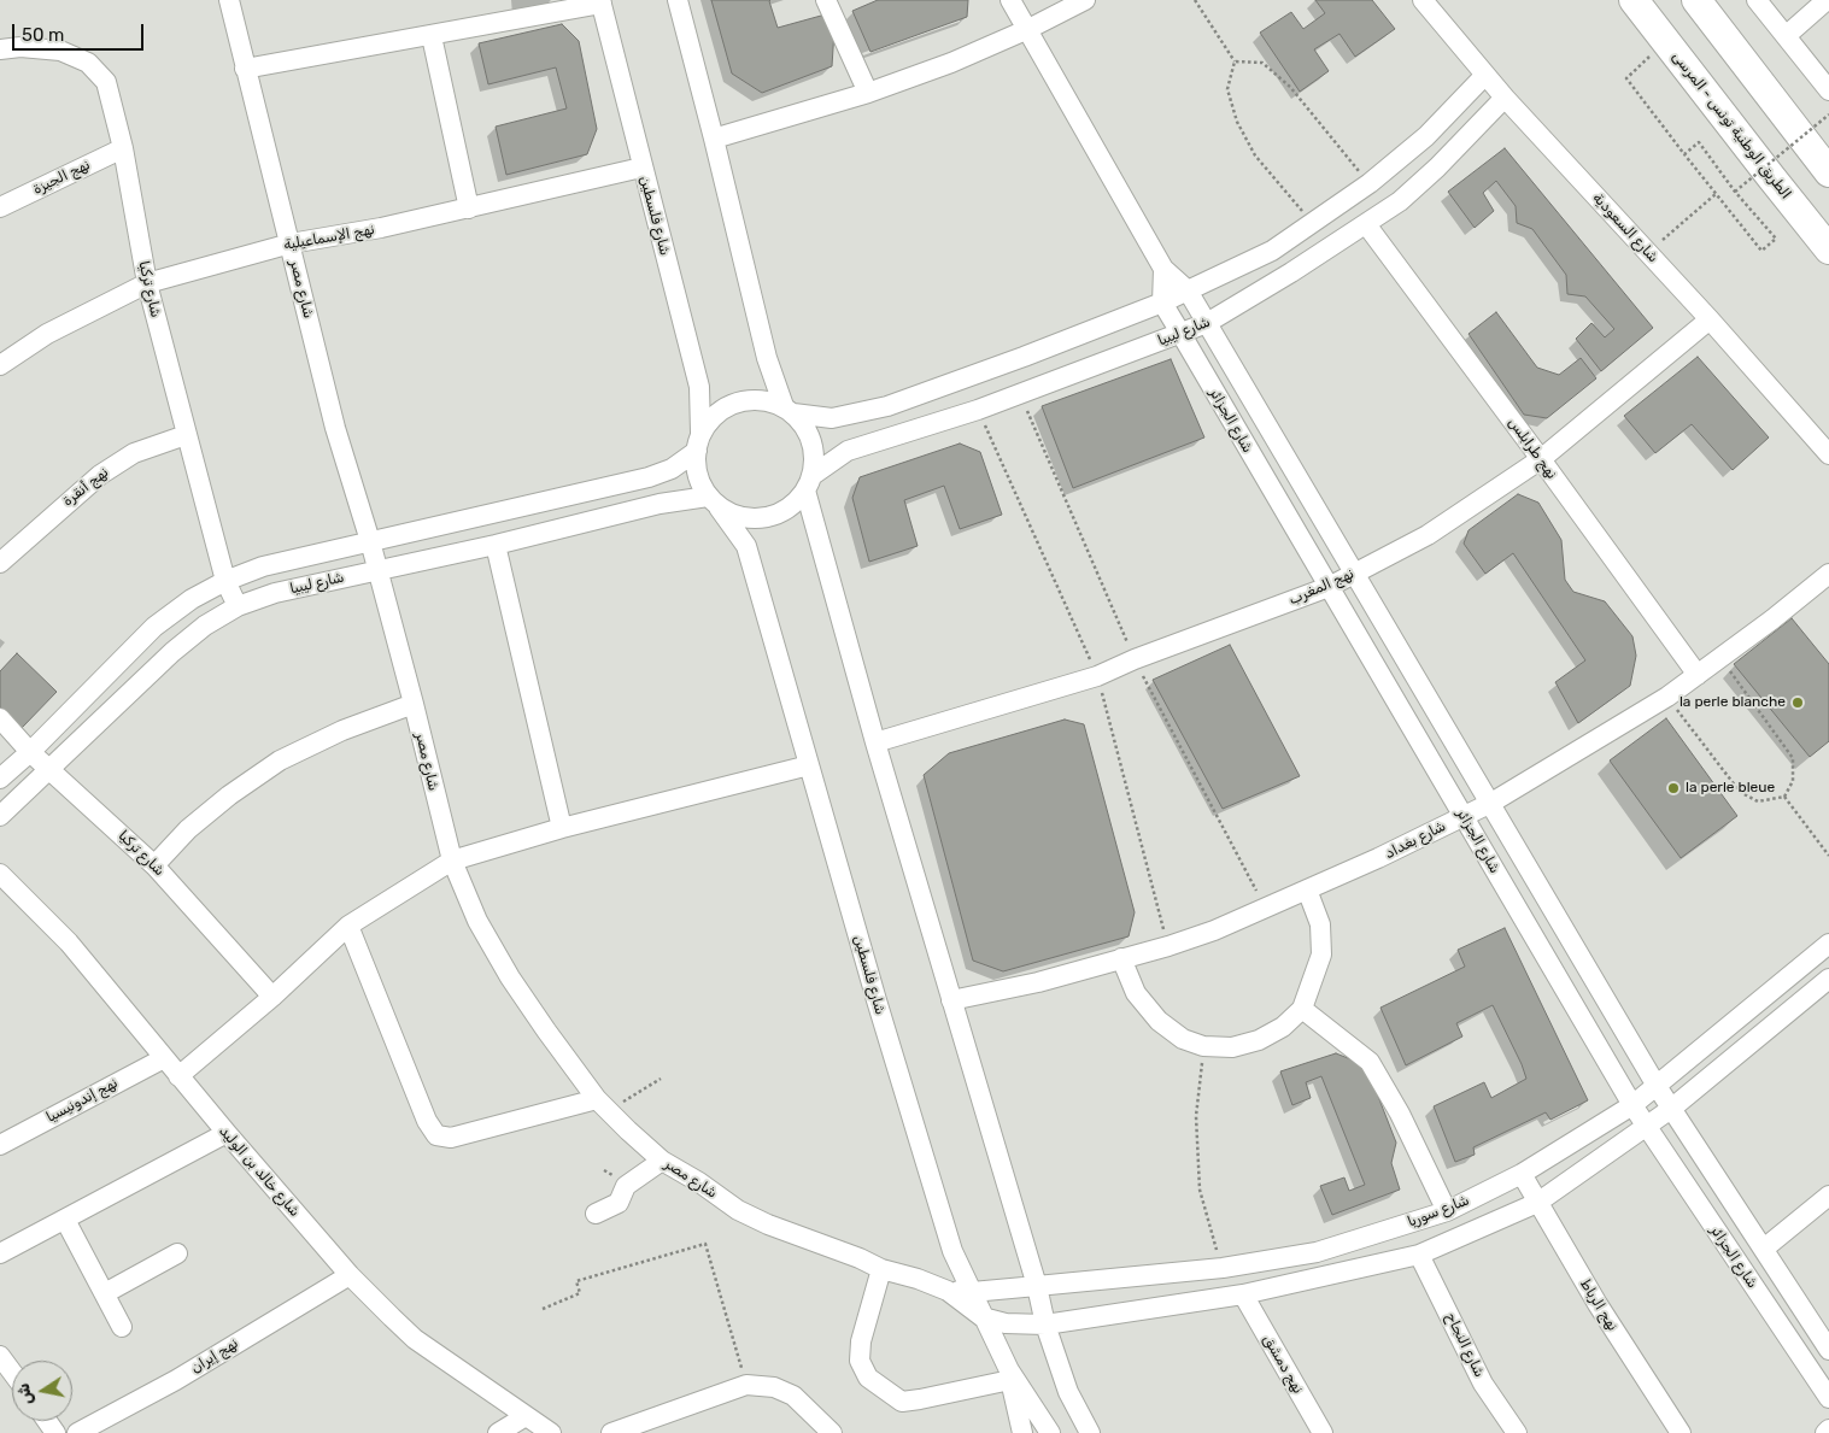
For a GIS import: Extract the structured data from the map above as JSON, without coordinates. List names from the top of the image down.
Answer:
{
  "streets": {
    "highway": ["الطريق الوطنية تونس - المرسى"],
    "street": [
      "نهج الجيزة",
      "شارع فلسطين",
      "شارع السعودية",
      "نهج الإسماعيلية",
      "شارع تركيا",
      "شارع مصر",
      "شارع ليبيا",
      "شارع الجزائر",
      "نهج طرابلس",
      "نهج أنقرة",
      "نهج المغرب",
      "شارع بغداد",
      "نهج إندونيسيا",
      "شارع خالد بن الوليد",
      "شارع سوريا",
      "نهج الرباط",
      "شارع النجاح",
      "نهج إيران",
      "نهج دمشق"
    ]
  },
  "crossings": [
    ["نهج الجيزة", "شارع تركيا"],
    ["شارع فلسطين", "نهج الإسماعيلية"],
    ["شارع فلسطين", "شارع مصر"],
    ["شارع فلسطين", "شارع ليبيا"],
    ["شارع فلسطين", "شارع سوريا"],
    ["شارع السعودية", "شارع ليبيا"],
    ["شارع السعودية", "نهج المغرب"],
    ["نهج الإسماعيلية", "شارع تركيا"],
    ["نهج الإسماعيلية", "شارع مصر"],
    ["شارع تركيا", "شارع ليبيا"],
    ["شارع تركيا", "نهج أنقرة"],
    ["شارع مصر", "شارع ليبيا"],
    ["شارع مصر", "شارع سوريا"],
    ["شارع ليبيا", "شارع الجزائر"],
    ["شارع ليبيا", "نهج طرابلس"],
    ["شارع الجزائر", "نهج المغرب"],
    ["شارع الجزائر", "شارع بغداد"],
    ["شارع الجزائر", "شارع سوريا"],
    ["نهج طرابلس", "نهج المغرب"],
    ["نهج طرابلس", "شارع بغداد"],
    ["نهج إندونيسيا", "شارع خالد بن الوليد"],
    ["شارع خالد بن الوليد", "نهج إيران"],
    ["شارع سوريا", "نهج الرباط"],
    ["شارع سوريا", "شارع النجاح"],
    ["شارع سوريا", "نهج دمشق"]
  ],
  "places": ["la perle blanche", "la perle bleue"],
  "scale_bar": "50 m",
  "north": "left"
}
